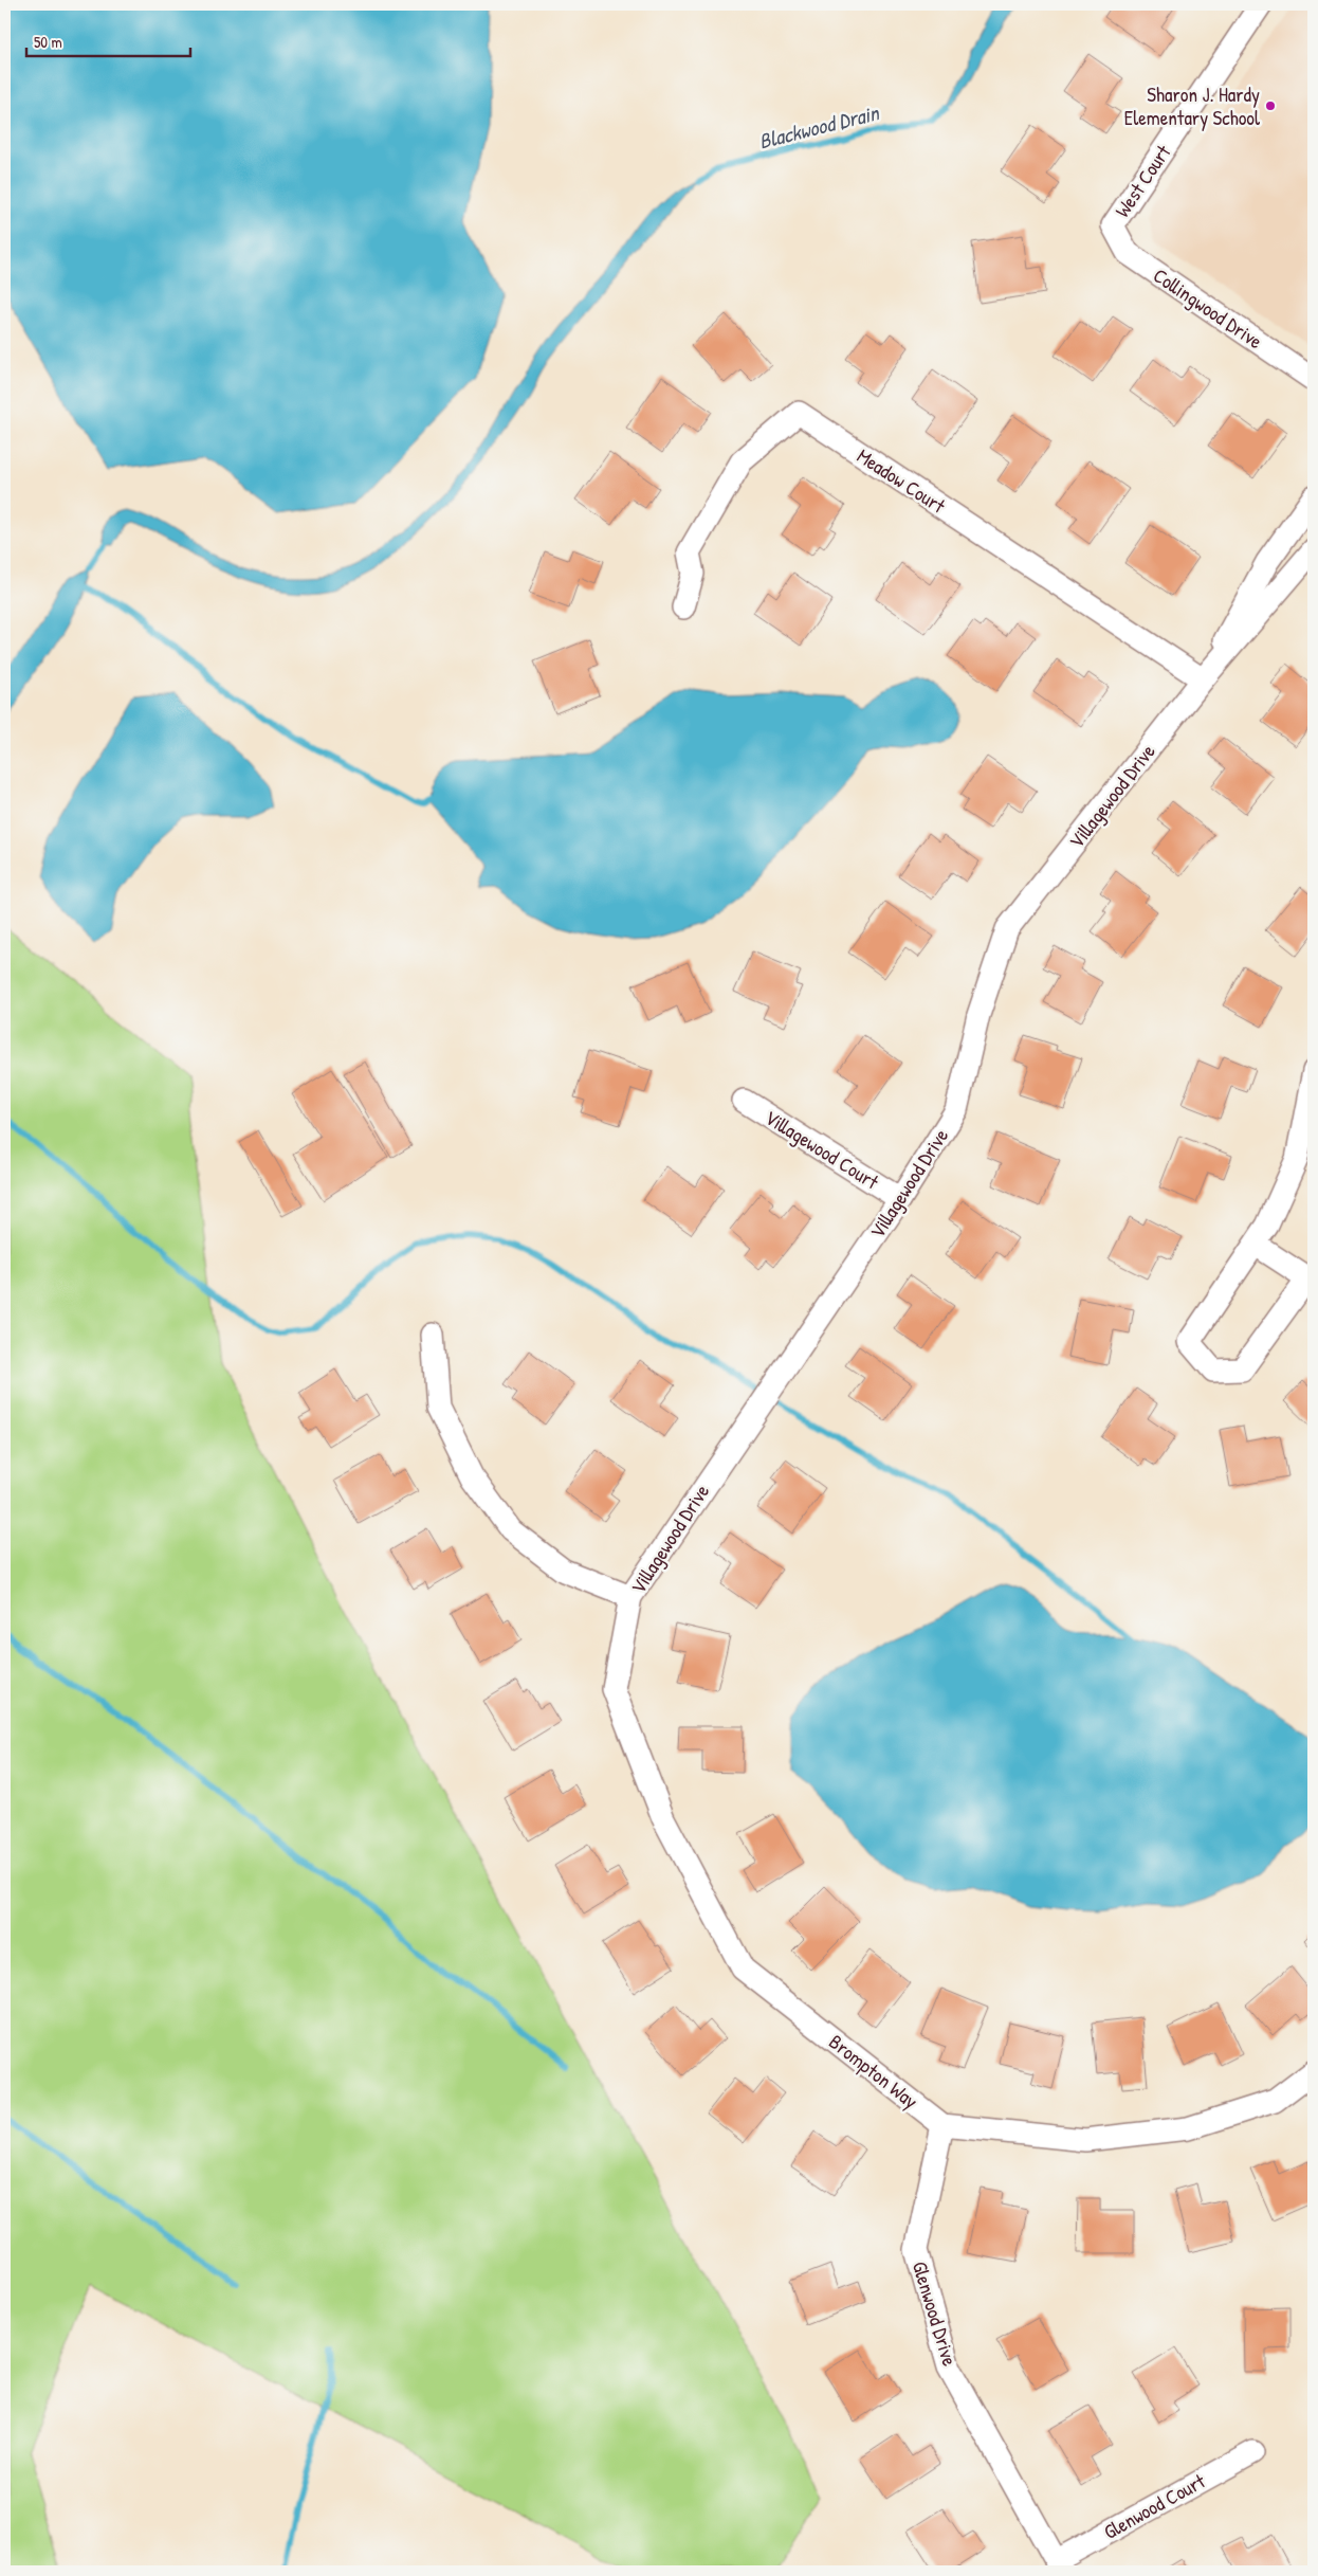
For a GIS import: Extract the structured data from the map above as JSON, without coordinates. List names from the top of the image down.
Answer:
{
  "streets": {
    "street": [
      "West Court",
      "Collingwood Drive",
      "Meadow Court",
      "Villagewood Drive",
      "Villagewood Court",
      "Brompton Way",
      "Glenwood Drive",
      "Glenwood Court"
    ]
  },
  "crossings": [
    ["West Court", "Collingwood Drive"],
    ["Meadow Court", "Villagewood Drive"],
    ["Villagewood Drive", "Villagewood Court"],
    ["Villagewood Drive", "Brompton Way"],
    ["Brompton Way", "Glenwood Drive"],
    ["Glenwood Drive", "Glenwood Court"]
  ],
  "water": ["Blackwood Drain"],
  "places": ["Sharon J. Hardy Elementary School"],
  "scale_bar": "50 m"
}
